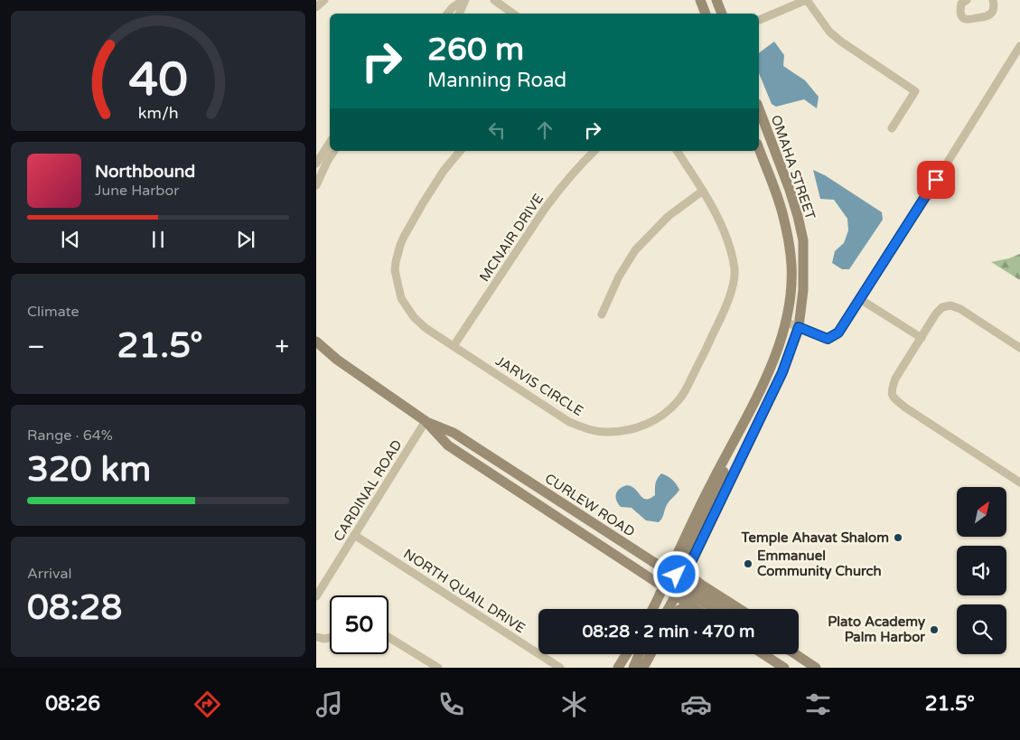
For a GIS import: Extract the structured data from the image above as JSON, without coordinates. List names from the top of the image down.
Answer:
{
  "streets": {
    "main road": ["OMAHA STREET", "CURLEW ROAD"],
    "street": [
      "MCNAIR DRIVE",
      "JARVIS CIRCLE",
      "CARDINAL ROAD",
      "NORTH QUAIL DRIVE"
    ]
  },
  "crossings": [
    ["OMAHA STREET", "CURLEW ROAD"],
    ["MCNAIR DRIVE", "JARVIS CIRCLE"],
    ["CARDINAL ROAD", "CURLEW ROAD"],
    ["CARDINAL ROAD", "NORTH QUAIL DRIVE"]
  ],
  "places": ["Temple Ahavat Shalom", "Emmanuel Community Church", "Plato Academy Palm Harbor"],
  "north": "top right",
  "page": {
    "turn": ["260 m", "Manning Road"],
    "song": ["Northbound", "June Harbor"],
    "tile": [
      "Climate",
      ["Range · 64%", "320 km"],
      ["Arrival", "08:28"]
    ],
    "heat": ["−", "21.5°", "+"],
    "limit": "50",
    "trip": "08:28 · 2 min · 470 m",
    "tabs": ["08:26", "21.5°"],
    "gauge": ["40", "km/h"]
  }
}
